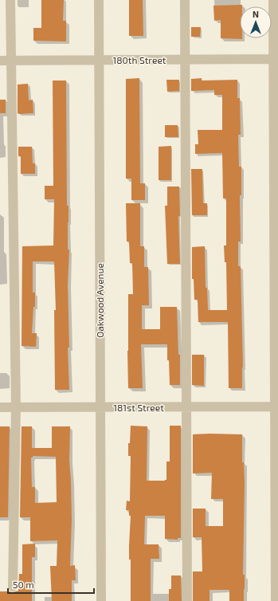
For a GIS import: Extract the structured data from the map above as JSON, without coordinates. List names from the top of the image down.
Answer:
{
  "streets": {
    "street": ["180th Street", "Oakwood Avenue", "181st Street"]
  },
  "crossings": [
    ["180th Street", "Oakwood Avenue"],
    ["Oakwood Avenue", "181st Street"]
  ],
  "scale_bar": "50 m",
  "north": "top"
}
